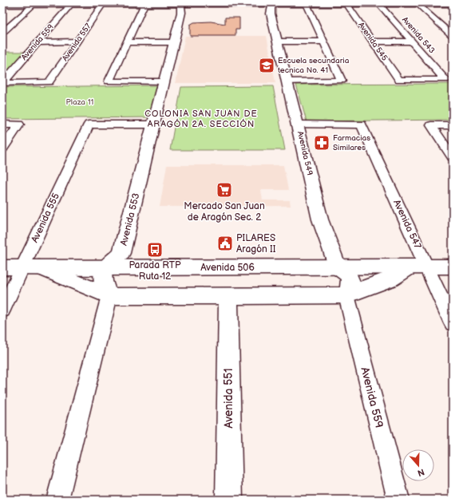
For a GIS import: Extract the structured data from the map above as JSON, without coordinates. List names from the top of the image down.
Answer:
{
  "streets": {
    "street": [
      "Avenida 543",
      "Avenida 545",
      "Avenida 559",
      "Avenida 557",
      "Avenida 549",
      "Avenida 555",
      "Avenida 553",
      "Avenida 547",
      "Avenida 506",
      "Avenida 551"
    ]
  },
  "crossings": [
    ["Avenida 543", "Avenida 545"],
    ["Avenida 559", "Avenida 557"],
    ["Avenida 549", "Avenida 547"],
    ["Avenida 549", "Avenida 506"],
    ["Avenida 555", "Avenida 553"],
    ["Avenida 555", "Avenida 506"],
    ["Avenida 553", "Avenida 506"],
    ["Avenida 547", "Avenida 506"]
  ],
  "districts": ["COLONIA SAN JUAN DE ARAGÓN 2A. SECCIÓN"],
  "parks": ["Plaza 11"],
  "places": {
    "school or university": ["Escuela secundaria tecnica No. 41"],
    "pharmacy": ["Farmacias Similares"],
    "supermarket": ["Mercado San Juan de Aragón Sec. 2"],
    "public building": ["PILARES Aragón II"],
    "bus stop": ["Parada RTP Ruta 12"]
  },
  "north": "bottom"
}
